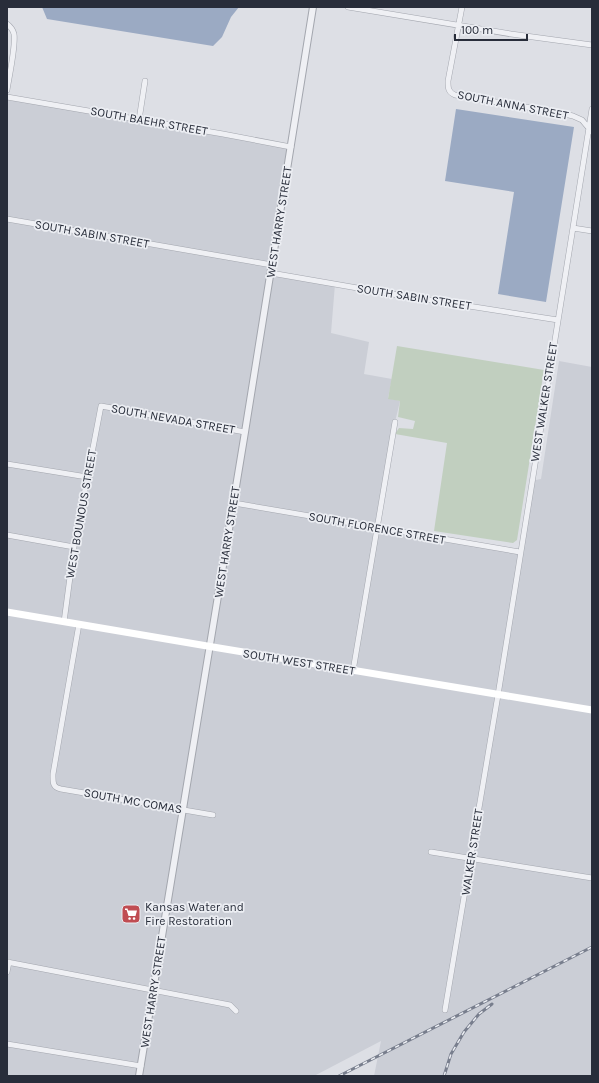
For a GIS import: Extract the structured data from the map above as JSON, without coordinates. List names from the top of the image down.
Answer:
{
  "streets": {
    "main road": ["SOUTH WEST STREET"],
    "street": [
      "SOUTH ANNA STREET",
      "SOUTH BAEHR STREET",
      "WEST HARRY STREET",
      "SOUTH SABIN STREET",
      "WEST WALKER STREET",
      "SOUTH NEVADA STREET",
      "WEST BOUNOUS STREET",
      "SOUTH FLORENCE STREET",
      "SOUTH MC COMAS",
      "WALKER STREET"
    ]
  },
  "crossings": [
    ["SOUTH ANNA STREET", "WEST WALKER STREET"],
    ["SOUTH BAEHR STREET", "WEST HARRY STREET"],
    ["WEST HARRY STREET", "SOUTH SABIN STREET"],
    ["WEST HARRY STREET", "SOUTH NEVADA STREET"],
    ["WEST HARRY STREET", "SOUTH FLORENCE STREET"],
    ["WEST HARRY STREET", "SOUTH WEST STREET"],
    ["WEST HARRY STREET", "SOUTH MC COMAS"],
    ["SOUTH SABIN STREET", "WEST WALKER STREET"],
    ["WEST WALKER STREET", "SOUTH FLORENCE STREET"],
    ["WEST WALKER STREET", "SOUTH WEST STREET"],
    ["WEST WALKER STREET", "WALKER STREET"],
    ["SOUTH NEVADA STREET", "WEST BOUNOUS STREET"],
    ["WEST BOUNOUS STREET", "SOUTH WEST STREET"],
    ["SOUTH WEST STREET", "SOUTH MC COMAS"],
    ["SOUTH WEST STREET", "WALKER STREET"]
  ],
  "places": {
    "supermarket": ["Kansas Water and Fire Restoration"]
  },
  "scale_bar": "100 m"
}
